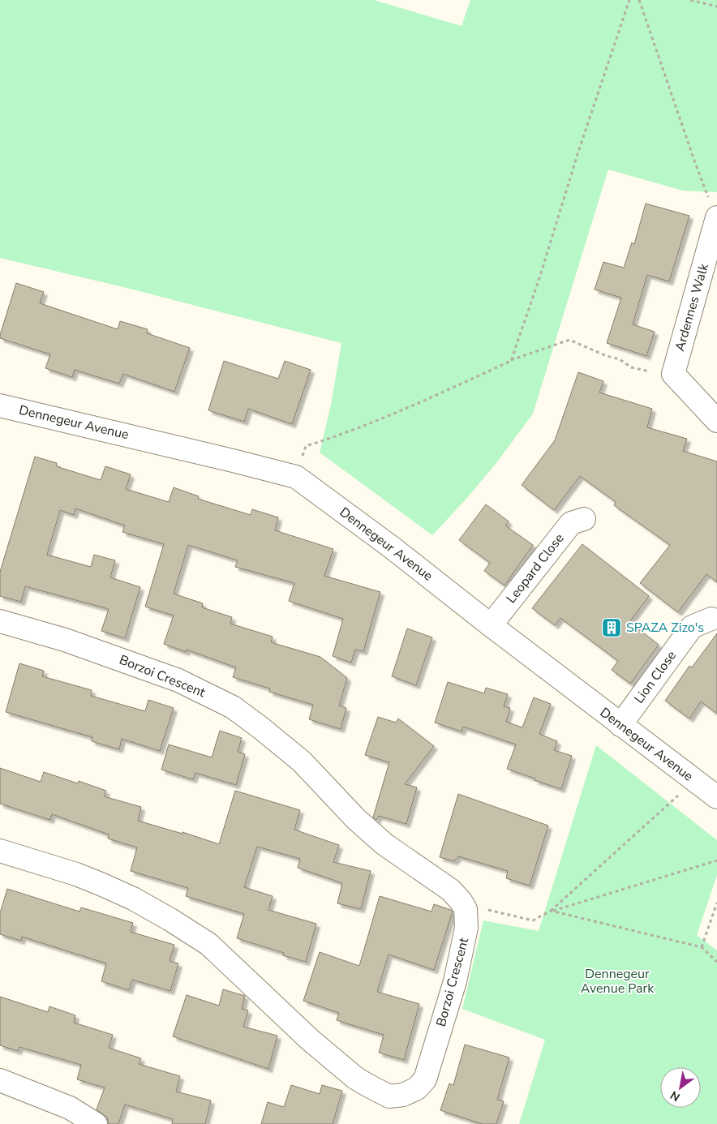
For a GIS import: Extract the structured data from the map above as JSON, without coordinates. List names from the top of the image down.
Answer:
{
  "streets": {
    "street": [
      "Ardennes Walk",
      "Dennegeur Avenue",
      "Leopard Close",
      "Borzoi Crescent",
      "Lion Close"
    ]
  },
  "crossings": [
    ["Dennegeur Avenue", "Leopard Close"],
    ["Dennegeur Avenue", "Lion Close"]
  ],
  "parks": ["Dennegeur Avenue Park"],
  "places": {
    "building": ["SPAZA Zizo's"]
  },
  "north": "bottom left"
}
